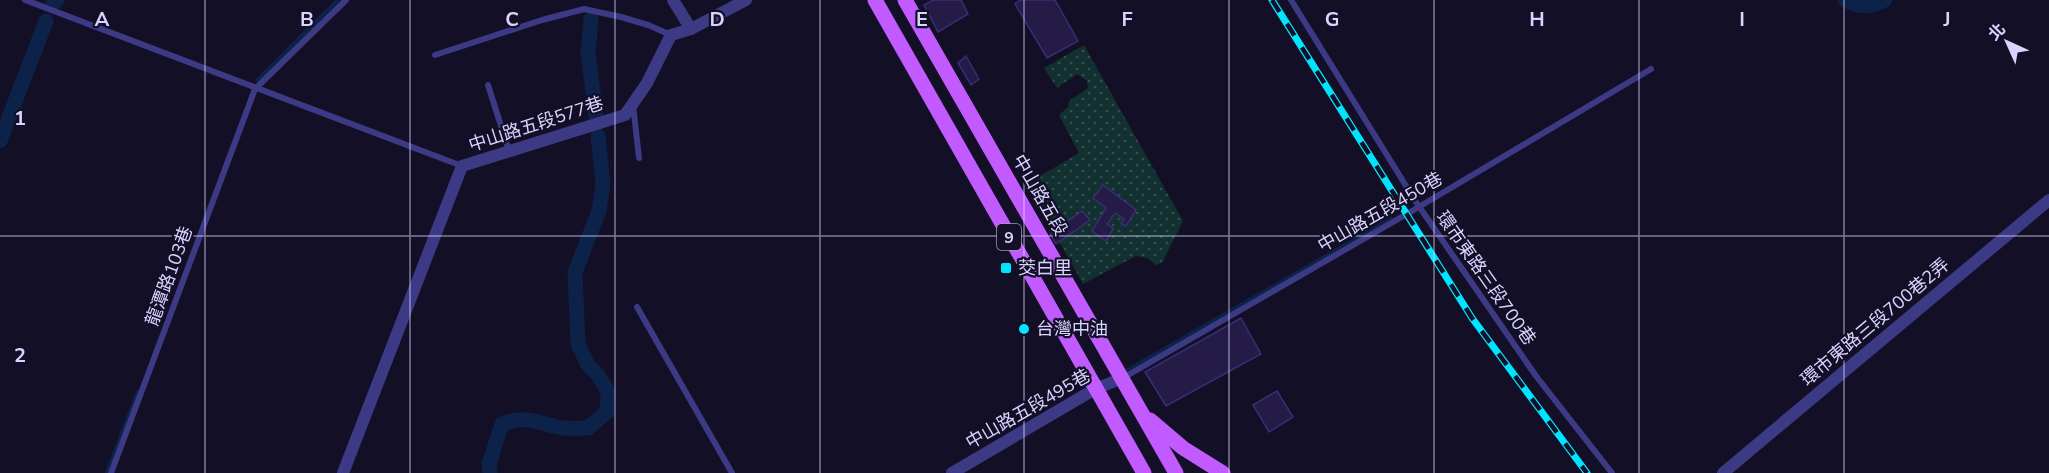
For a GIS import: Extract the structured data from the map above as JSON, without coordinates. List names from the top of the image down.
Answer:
{
  "streets": {
    "main road": ["中山路五段", "9"],
    "street": ["中山路五段577巷", "環市東路三段700巷2弄", "中山路五段495巷"],
    "lane": ["中山路五段450巷", "龍潭路103巷", "環市東路三段700巷"]
  },
  "crossings": [
    ["中山路五段", "中山路五段450巷"],
    ["中山路五段", "中山路五段495巷"],
    ["中山路五段450巷", "環市東路三段700巷"],
    ["中山路五段450巷", "中山路五段495巷"],
    ["9", "中山路五段495巷"]
  ],
  "places": {
    "transit": ["茭白里"],
    "other": ["台灣中油"]
  },
  "north": "top left",
  "grid": {
    "columns": [
      "A",
      "B",
      "C",
      "D",
      "E",
      "F",
      "G",
      "H",
      "I",
      "J"
    ],
    "rows": ["1", "2"]
  }
}
